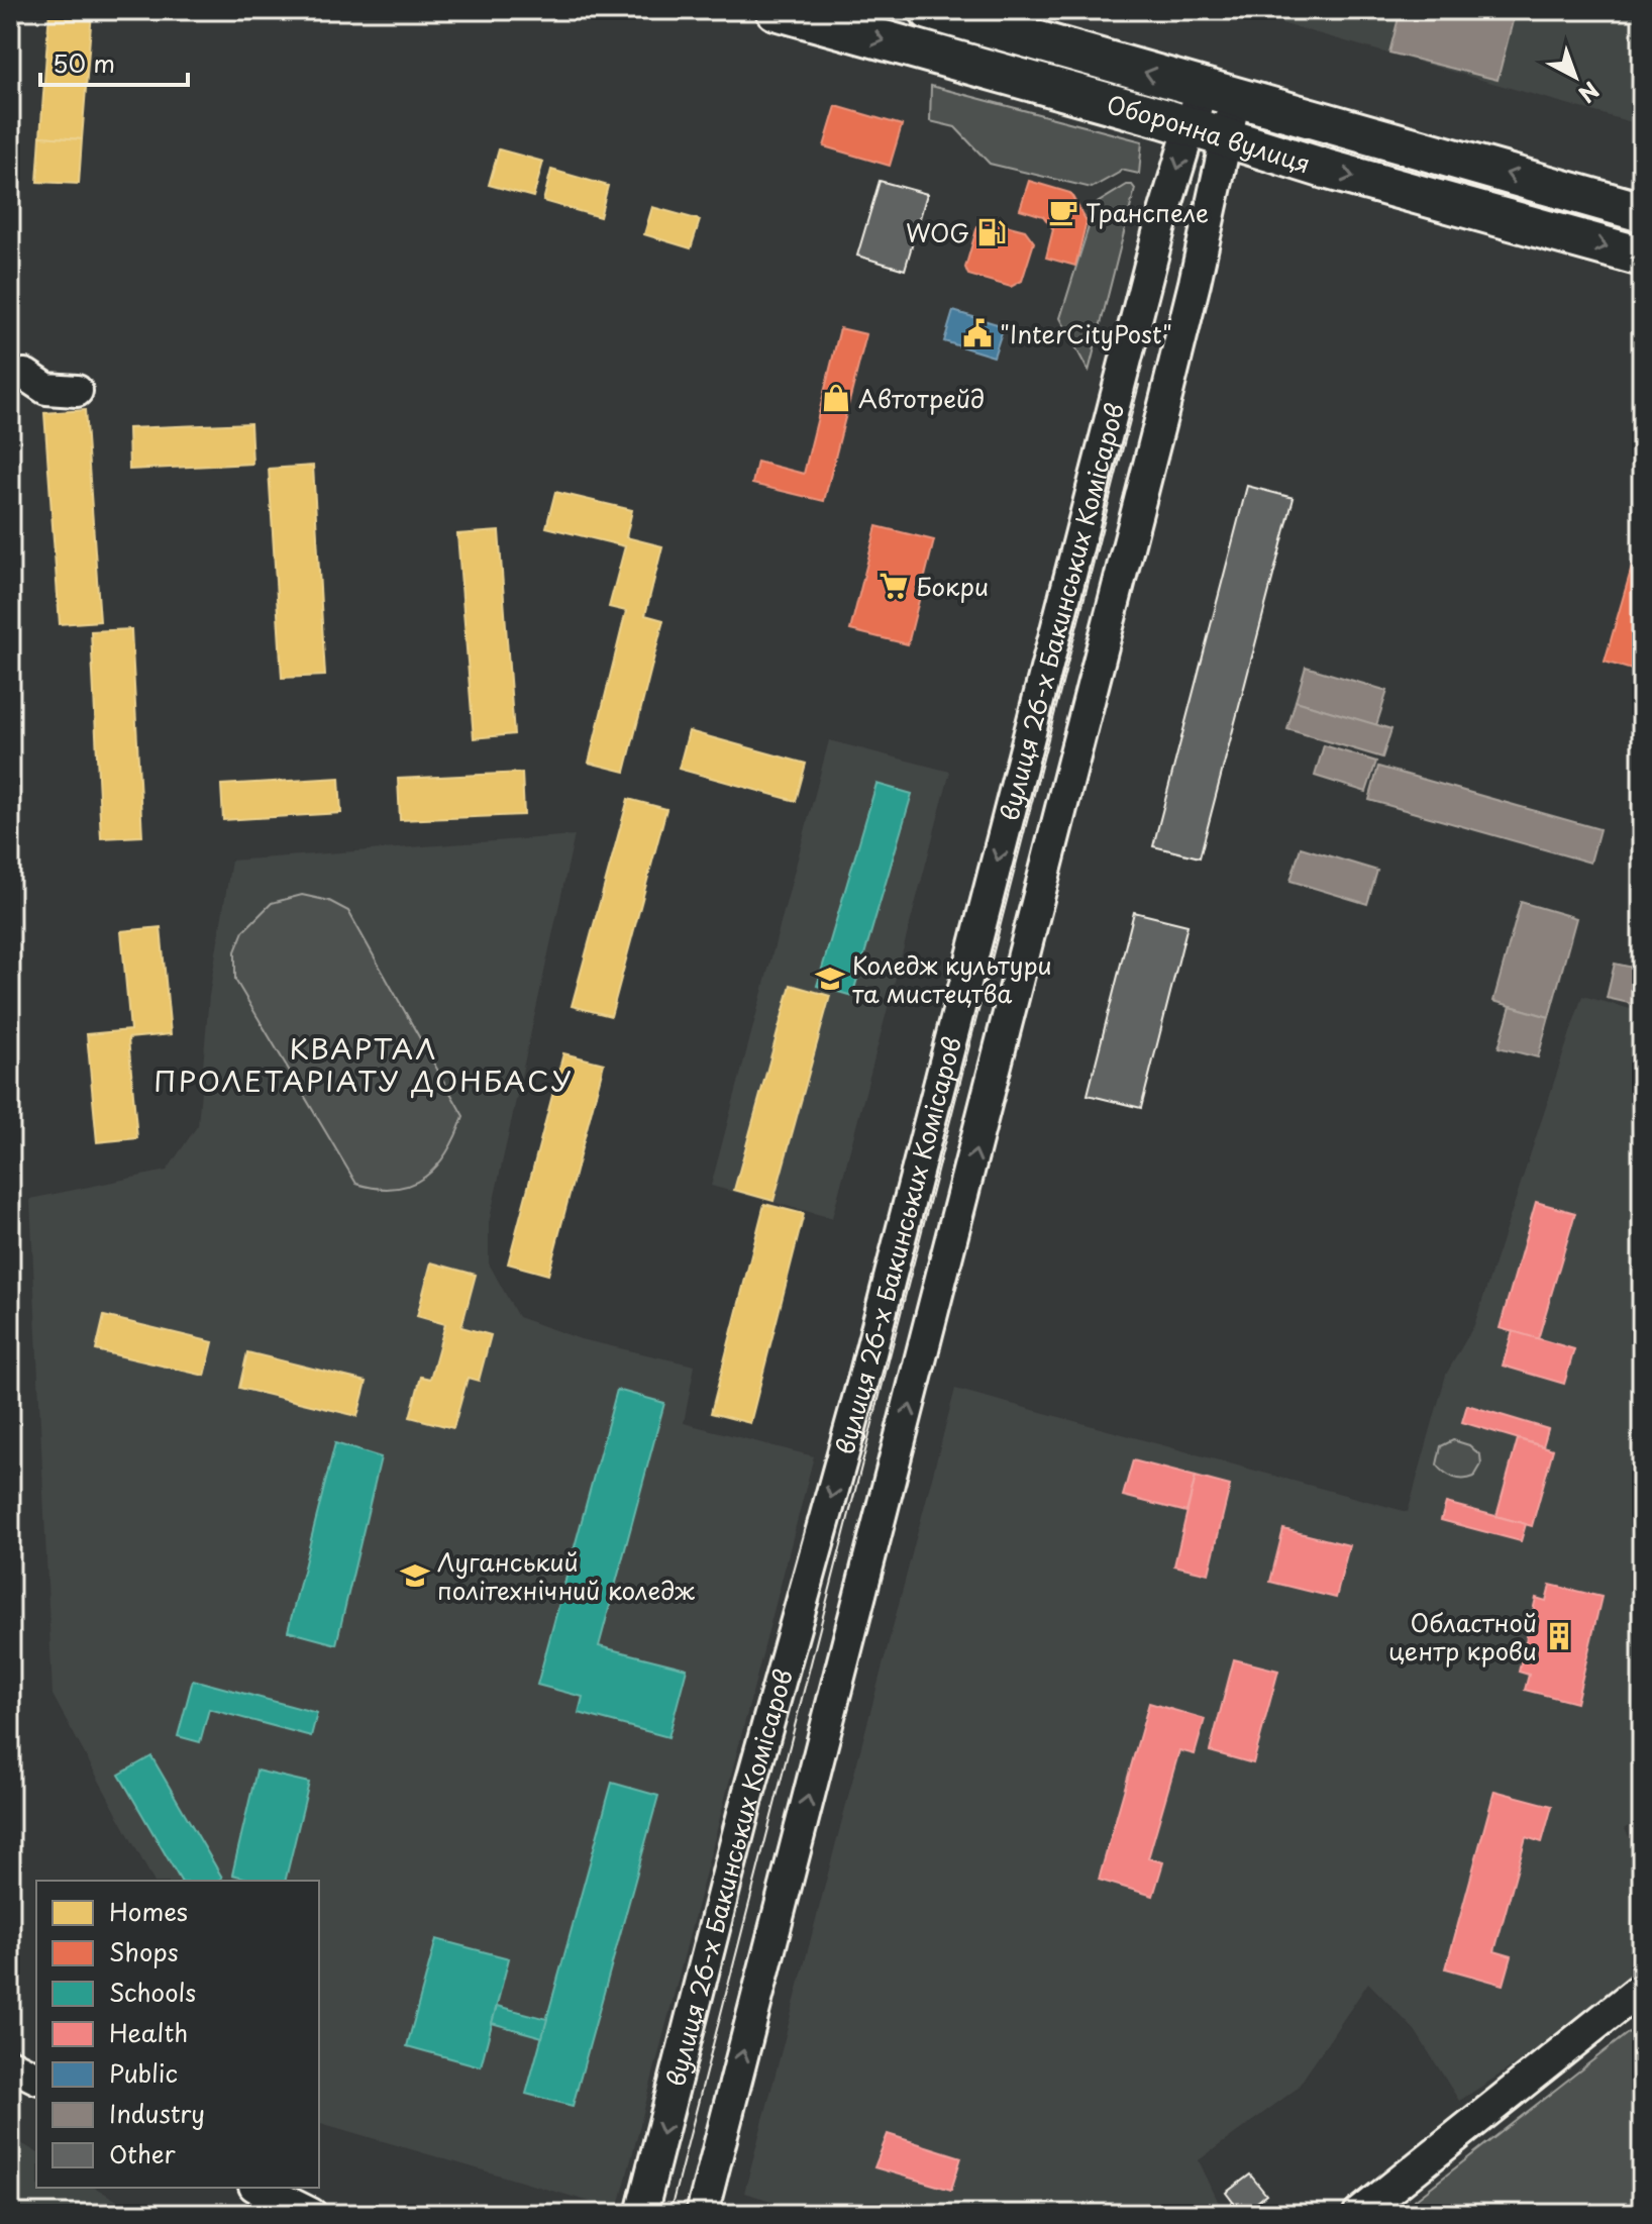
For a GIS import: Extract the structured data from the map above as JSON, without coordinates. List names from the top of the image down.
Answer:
{
  "streets": {
    "main road": ["Оборонна вулиця"],
    "street": ["вулиця 26-х Бакинських Комісаров"]
  },
  "crossings": [
    ["Оборонна вулиця", "вулиця 26-х Бакинських Комісаров"]
  ],
  "districts": ["КВАРТАЛ ПРОЛЕТАРІАТУ ДОНБАСУ"],
  "places": {
    "cafe": ["Транспеле"],
    "fuel station": ["WOG"],
    "public building": ["\"InterCityPost\""],
    "shop": ["Автотрейд"],
    "supermarket": ["Бокри"],
    "school or university": ["Коледж культури та мистецтва", "Луганський політехнічний коледж"],
    "building": ["Областной центр крови"]
  },
  "legend": [
    "Homes",
    "Shops",
    "Schools",
    "Health",
    "Public",
    "Industry",
    "Other"
  ],
  "scale_bar": "50 m",
  "north": "bottom right"
}
